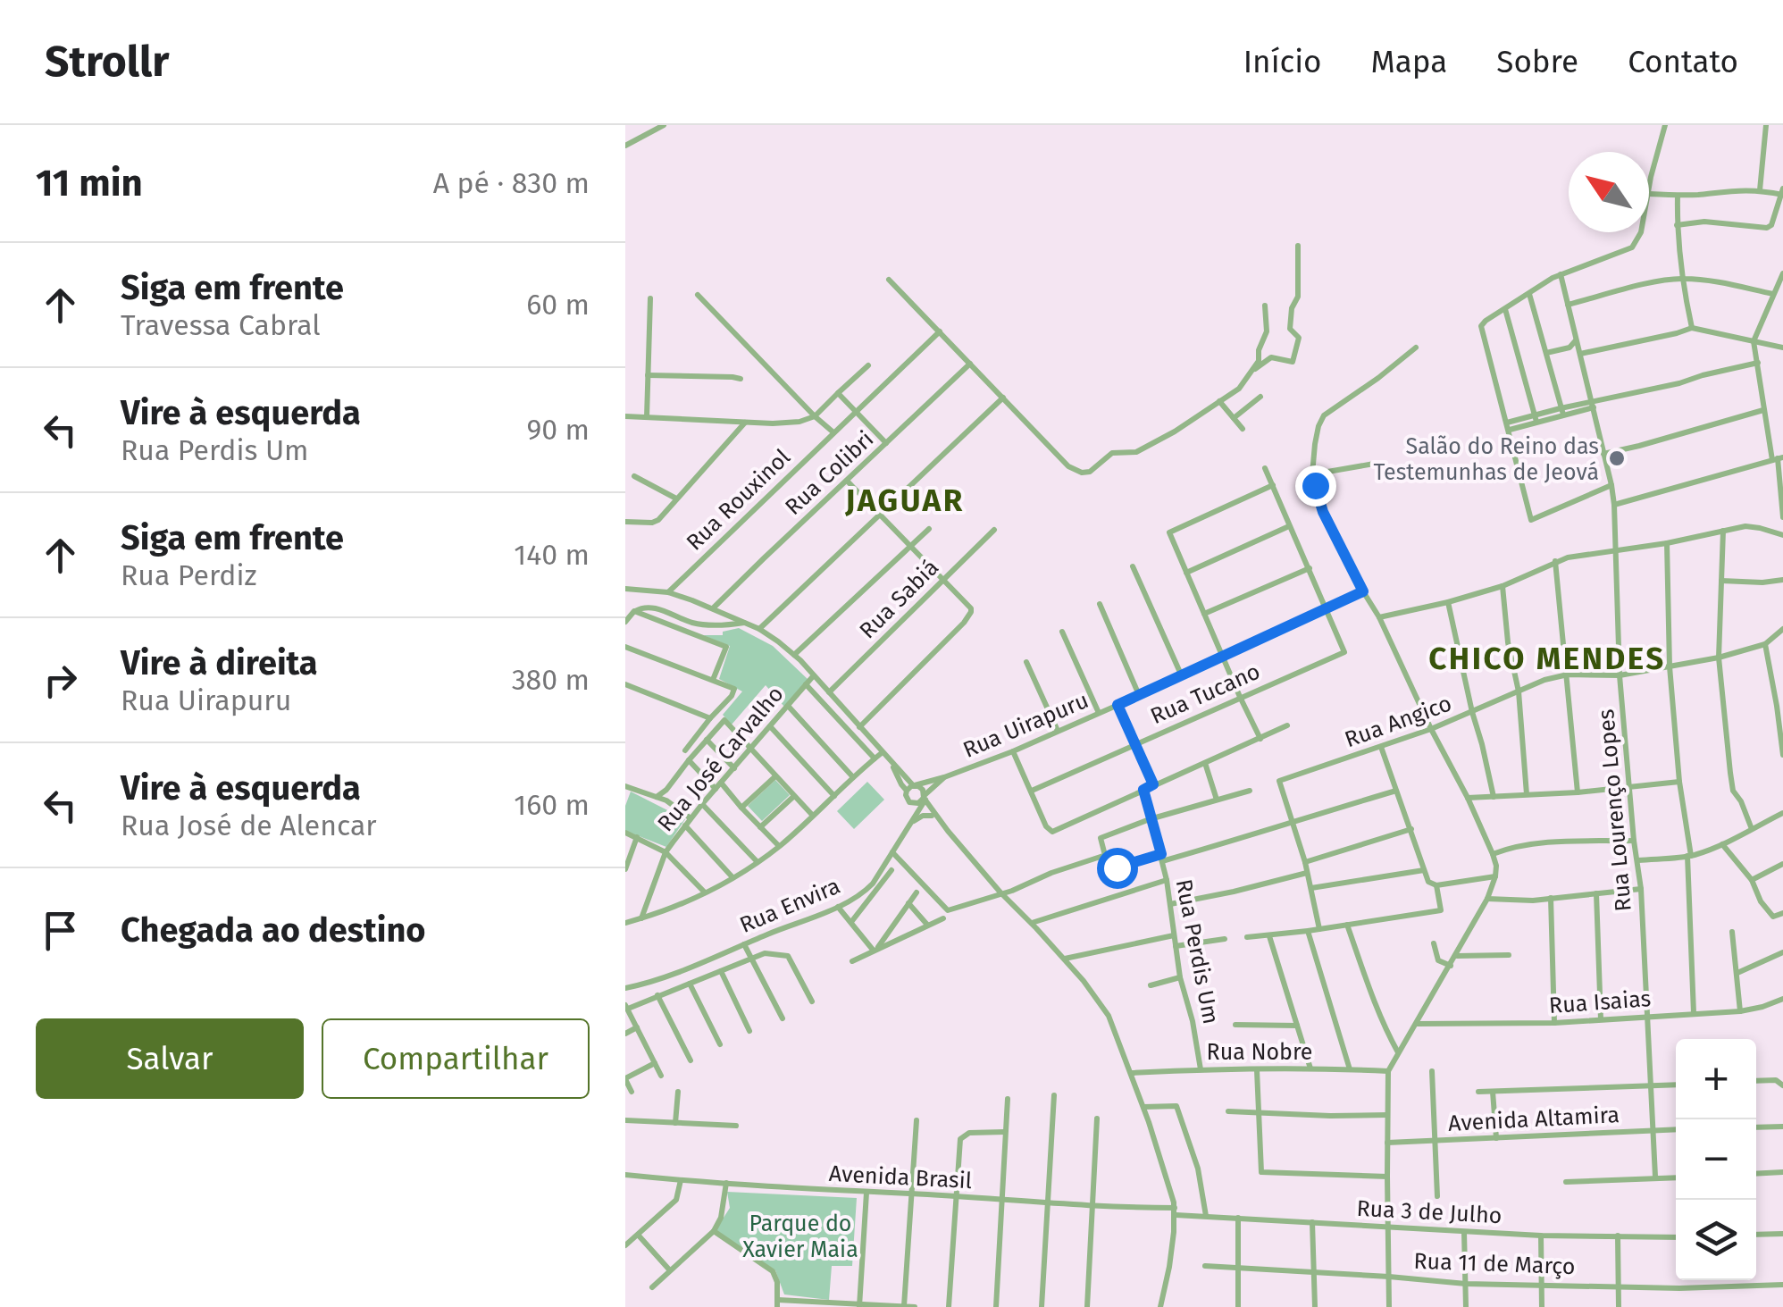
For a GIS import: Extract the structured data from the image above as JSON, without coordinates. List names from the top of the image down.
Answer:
{
  "streets": {
    "street": [
      "Rua Colibri",
      "Rua Rouxinol",
      "Rua Sabiá",
      "Rua Tucano",
      "Rua Angico",
      "Rua Uirapuru",
      "Rua José Carvalho",
      "Rua Lourenço Lopes",
      "Rua Envira",
      "Rua Perdis Um",
      "Rua Isaias",
      "Rua Nobre",
      "Avenida Altamira",
      "Avenida Brasil",
      "Rua 3 de Julho",
      "Rua 11 de Março"
    ]
  },
  "crossings": [
    ["Rua Tucano", "Rua Uirapuru"],
    ["Rua Angico", "Rua Lourenço Lopes"],
    ["Rua Uirapuru", "Rua Envira"],
    ["Rua Lourenço Lopes", "Rua Isaias"],
    ["Rua Lourenço Lopes", "Avenida Altamira"],
    ["Rua Perdis Um", "Rua Nobre"],
    ["Avenida Brasil", "Rua 3 de Julho"]
  ],
  "districts": ["JAGUAR", "CHICO MENDES"],
  "parks": ["Parque do Xavier Maia"],
  "places": ["Salão do Reino das Testemunhas de Jeová"],
  "north": "top left",
  "page": {
    "header": "Strollr",
    "nav": [
      "Início",
      "Mapa",
      "Sobre",
      "Contato"
    ],
    "heading": ["11 min", "A pé · 830 m"],
    "list": [
      ["Siga em frente", "Travessa Cabral", "60 m"],
      ["Vire à esquerda", "Rua Perdis Um", "90 m"],
      ["Siga em frente", "Rua Perdiz", "140 m"],
      ["Vire à direita", "Rua Uirapuru", "380 m"],
      ["Vire à esquerda", "Rua José de Alencar", "160 m"],
      "Chegada ao destino"
    ],
    "buttons": ["Salvar", "Compartilhar"],
    "map_buttons": ["+", "−"]
  }
}
